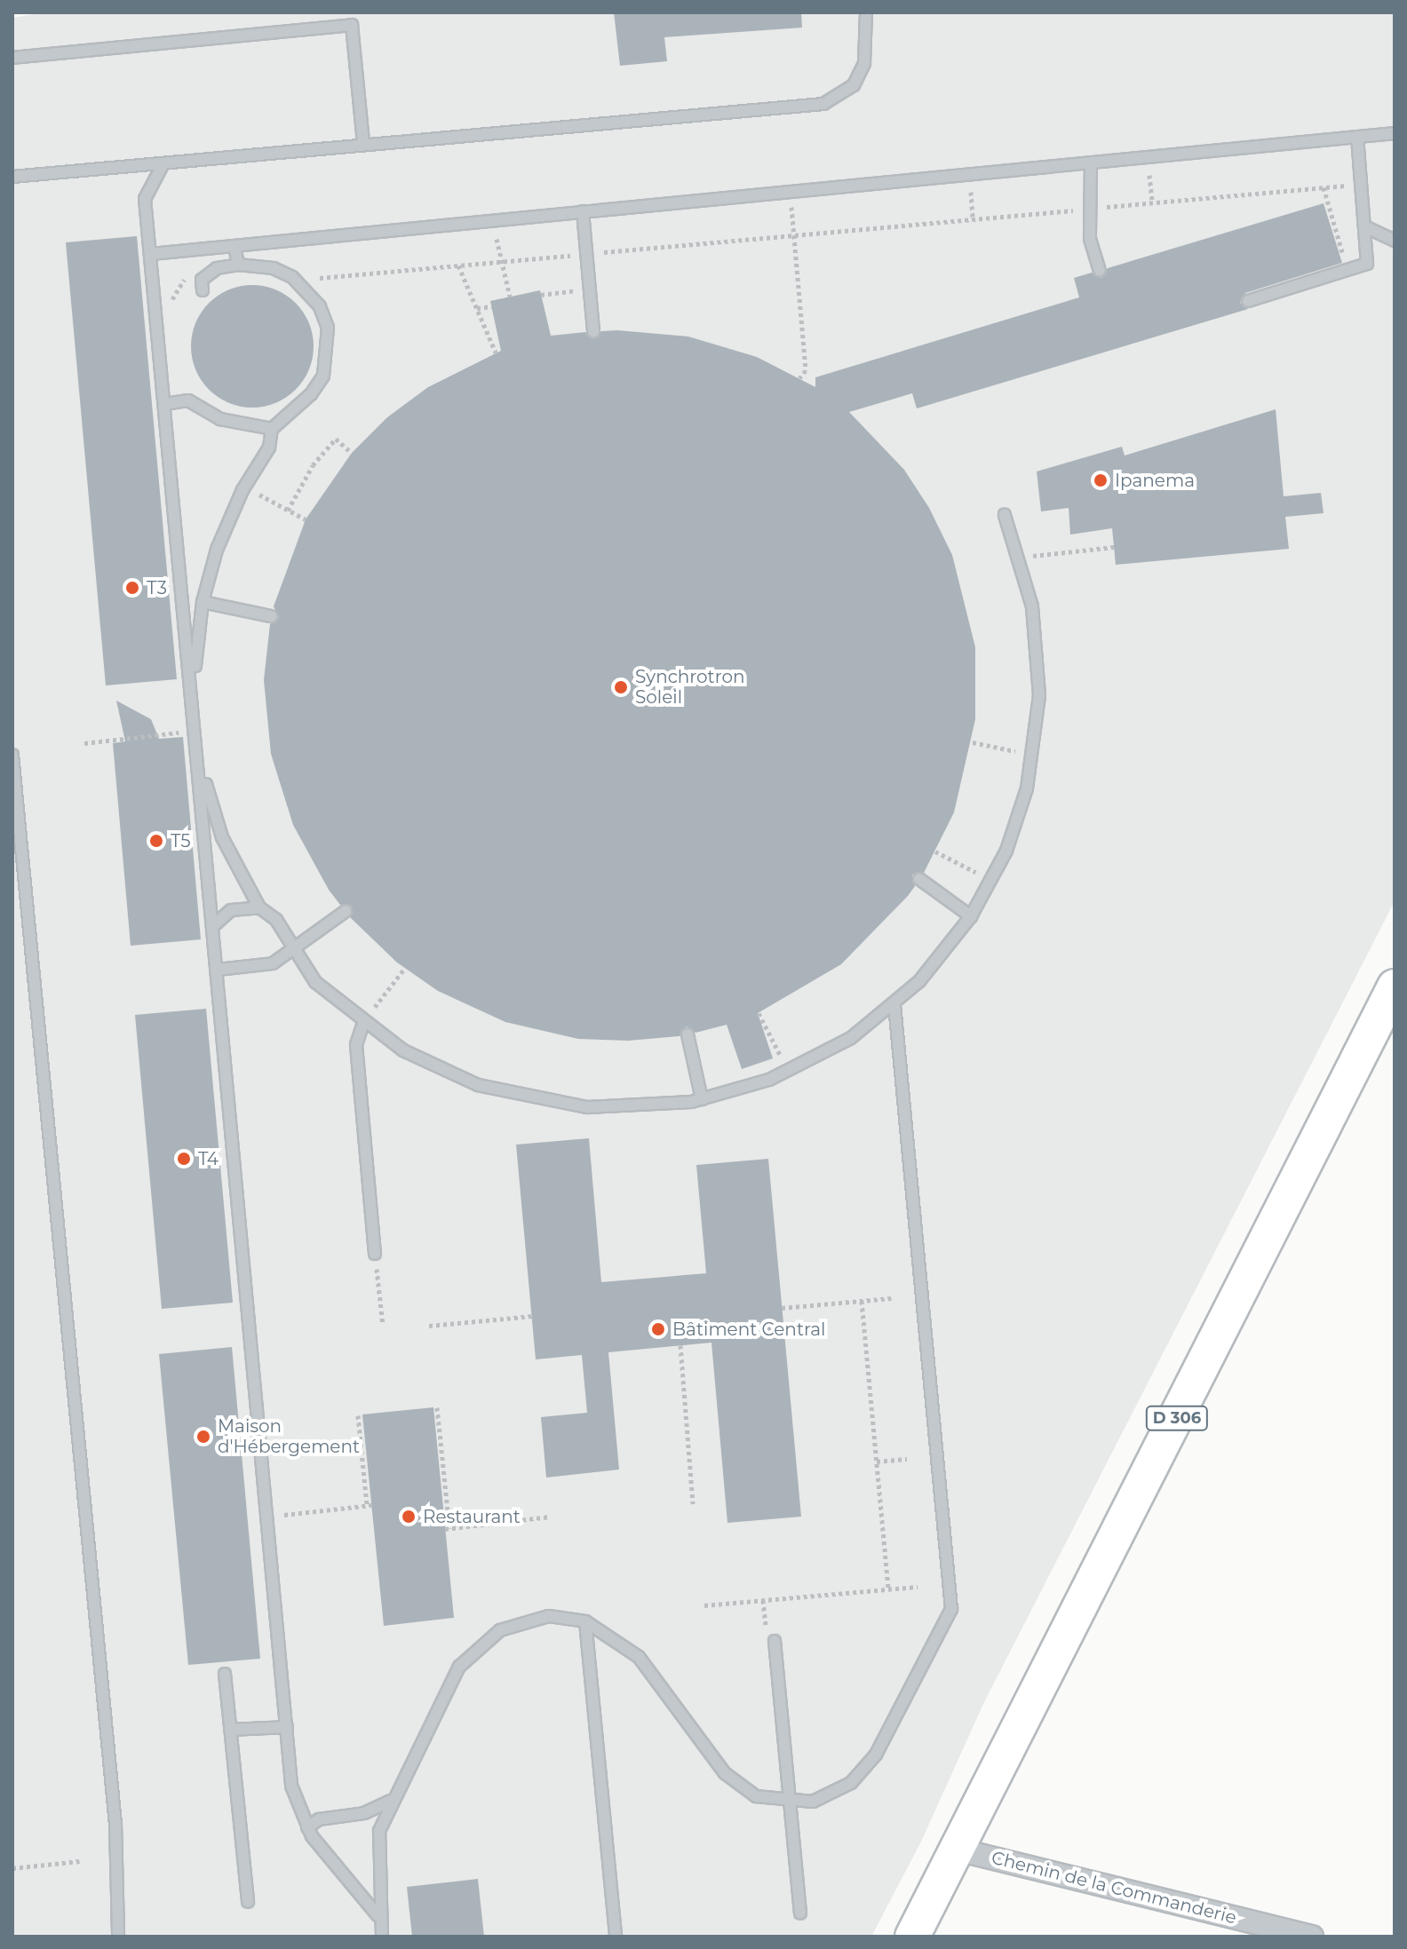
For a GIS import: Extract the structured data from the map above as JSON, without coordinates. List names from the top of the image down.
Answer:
{
  "streets": {
    "main road": ["D 306"],
    "street": ["Chemin de la Commanderie"]
  },
  "crossings": [
    ["D 306", "Chemin de la Commanderie"]
  ],
  "places": [
    "Ipanema",
    "T3",
    "Synchrotron Soleil",
    "T5",
    "T4",
    "Bâtiment Central",
    "Maison d'Hébergement",
    "Restaurant"
  ]
}
